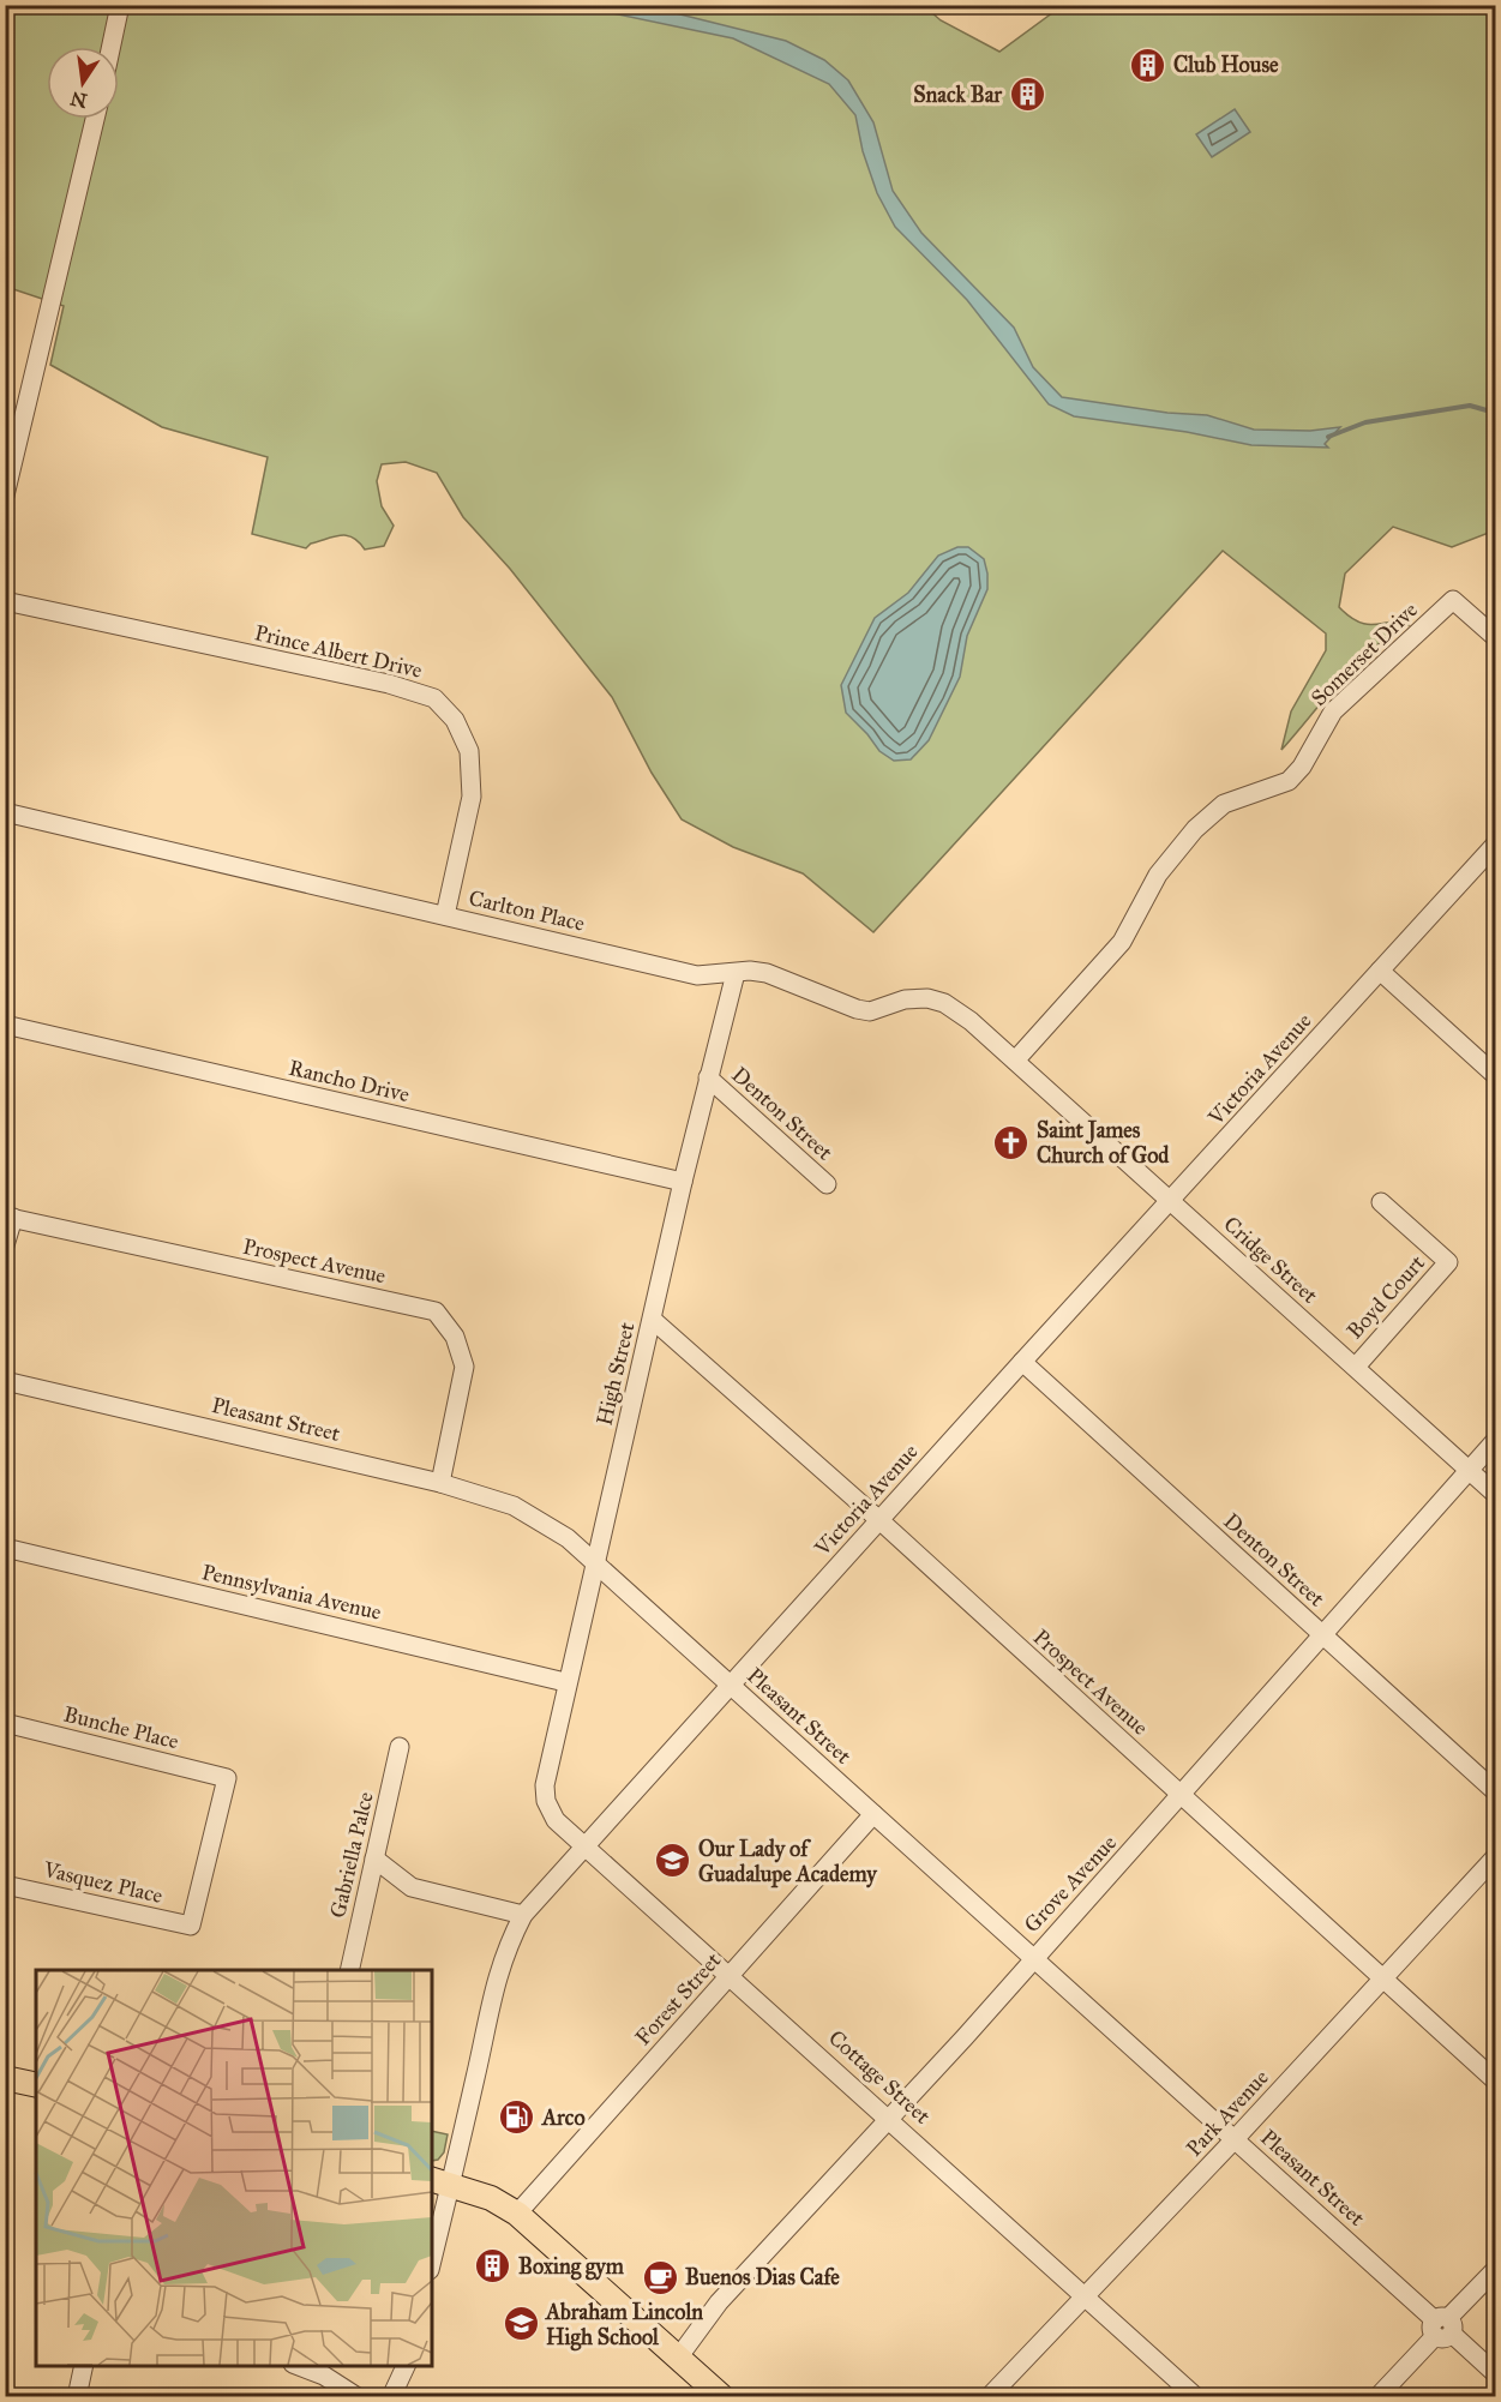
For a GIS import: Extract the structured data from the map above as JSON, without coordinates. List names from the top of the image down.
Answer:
{
  "streets": {
    "street": [
      "Prince Albert Drive",
      "Somerset Drive",
      "Carlton Place",
      "Victoria Avenue",
      "Rancho Drive",
      "Denton Street",
      "Cridge Street",
      "Prospect Avenue",
      "Boyd Court",
      "High Street",
      "Pleasant Street",
      "Pennsylvania Avenue",
      "Bunche Place",
      "Gabriella Palce",
      "Vasquez Place",
      "Grove Avenue",
      "Forest Street",
      "Cottage Street",
      "Park Avenue"
    ]
  },
  "crossings": [
    ["Prince Albert Drive", "Carlton Place"],
    ["Somerset Drive", "Carlton Place"],
    ["Somerset Drive", "Cridge Street"],
    ["Carlton Place", "Cridge Street"],
    ["Carlton Place", "High Street"],
    ["Victoria Avenue", "Denton Street"],
    ["Victoria Avenue", "Cridge Street"],
    ["Victoria Avenue", "Prospect Avenue"],
    ["Victoria Avenue", "Pleasant Street"],
    ["Victoria Avenue", "Cottage Street"],
    ["Rancho Drive", "High Street"],
    ["Denton Street", "High Street"],
    ["Denton Street", "Grove Avenue"],
    ["Cridge Street", "Boyd Court"],
    ["Cridge Street", "Grove Avenue"],
    ["Prospect Avenue", "High Street"],
    ["Prospect Avenue", "Pleasant Street"],
    ["Prospect Avenue", "Grove Avenue"],
    ["Prospect Avenue", "Park Avenue"],
    ["High Street", "Pleasant Street"],
    ["High Street", "Pennsylvania Avenue"],
    ["High Street", "Cottage Street"],
    ["Pleasant Street", "Grove Avenue"],
    ["Pleasant Street", "Forest Street"],
    ["Pleasant Street", "Park Avenue"],
    ["Bunche Place", "Vasquez Place"],
    ["Grove Avenue", "Cottage Street"],
    ["Forest Street", "Cottage Street"],
    ["Cottage Street", "Park Avenue"]
  ],
  "places": {
    "building": ["Club House", "Snack Bar", "Boxing gym"],
    "church": ["Saint James Church of God"],
    "school or university": ["Our Lady of Guadalupe Academy", "Abraham Lincoln High School"],
    "fuel station": ["Arco"],
    "cafe": ["Buenos Dias Cafe"]
  },
  "north": "bottom"
}
